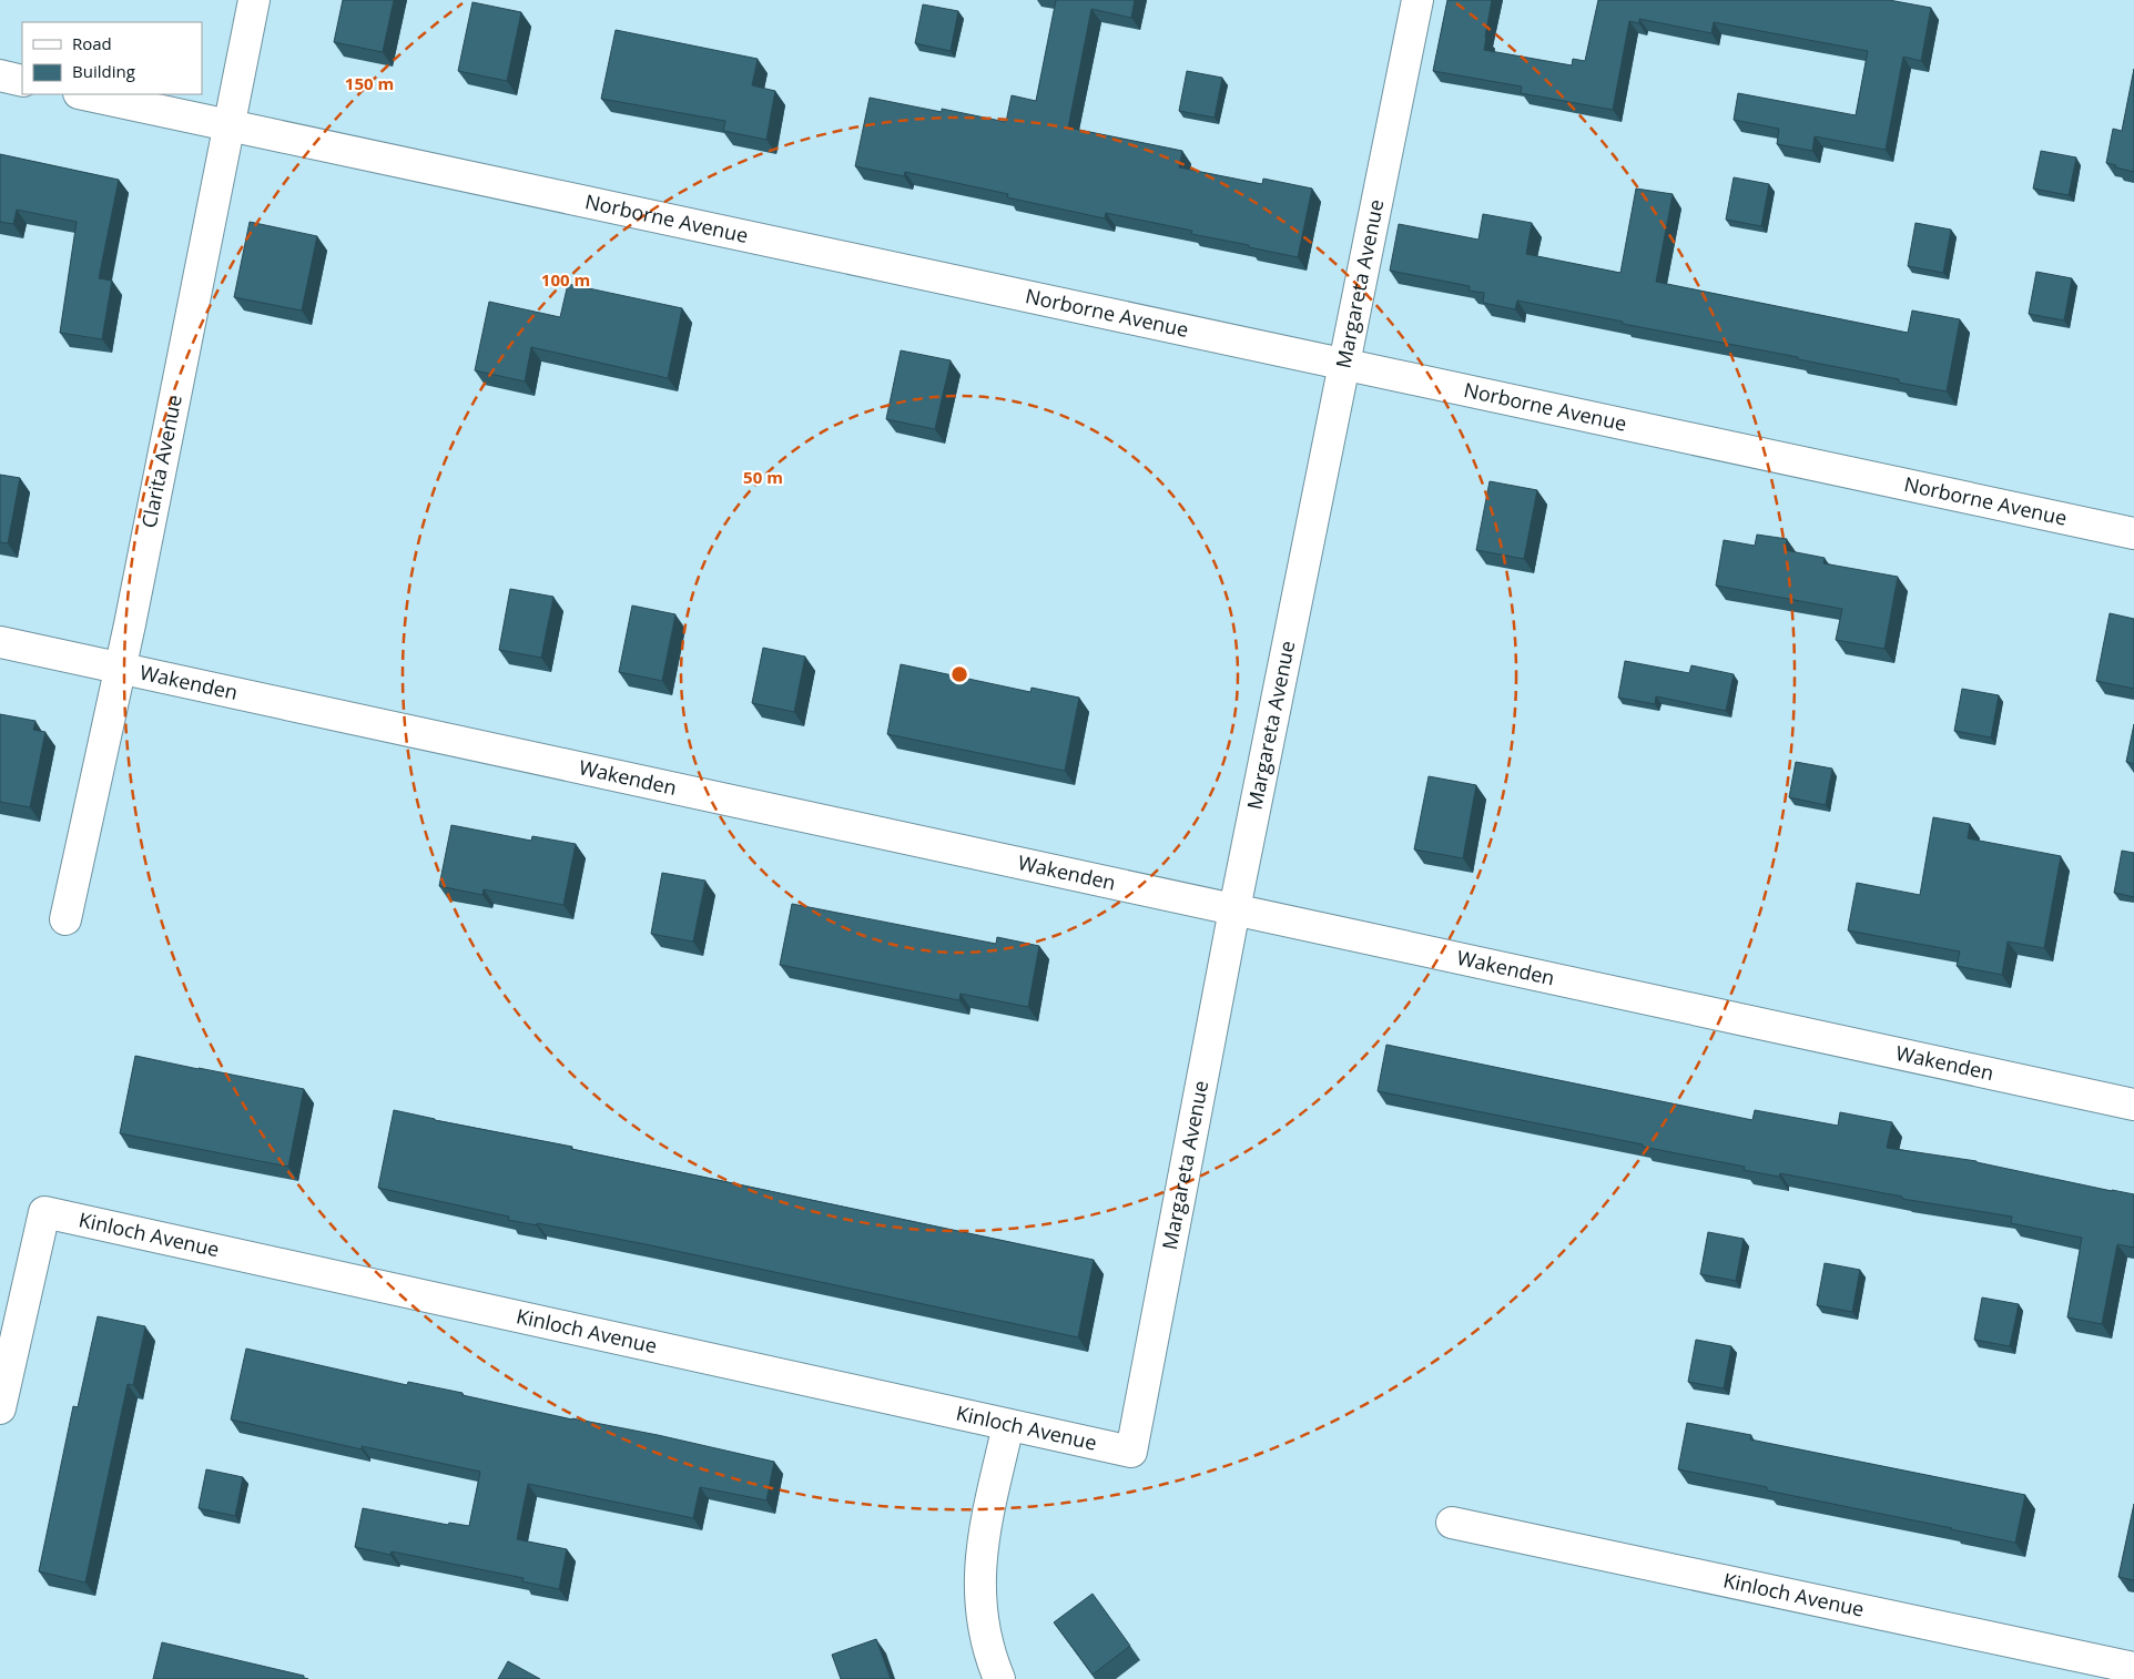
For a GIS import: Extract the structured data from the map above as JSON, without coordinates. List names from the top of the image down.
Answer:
{
  "streets": {
    "street": [
      "Norborne Avenue",
      "Margareta Avenue",
      "Clarita Avenue",
      "Wakenden",
      "Kinloch Avenue"
    ]
  },
  "crossings": [
    ["Norborne Avenue", "Margareta Avenue"],
    ["Norborne Avenue", "Clarita Avenue"],
    ["Margareta Avenue", "Wakenden"],
    ["Margareta Avenue", "Kinloch Avenue"],
    ["Clarita Avenue", "Wakenden"]
  ],
  "legend": ["Road", "Building"],
  "rings": ["150 m", "100 m", "50 m"]
}
